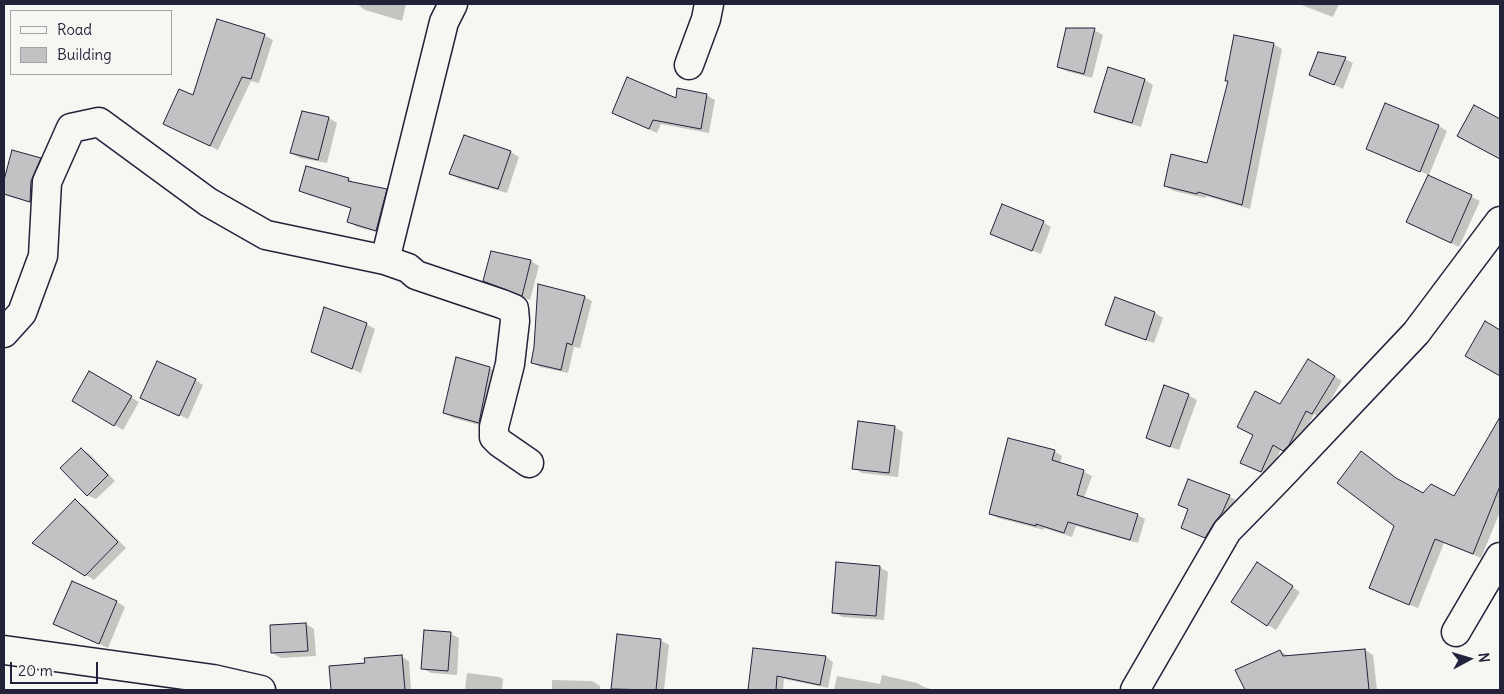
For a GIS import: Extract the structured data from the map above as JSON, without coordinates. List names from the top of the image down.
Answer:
{
  "legend": ["Road", "Building"],
  "scale_bar": "20 m",
  "north": "right"
}
